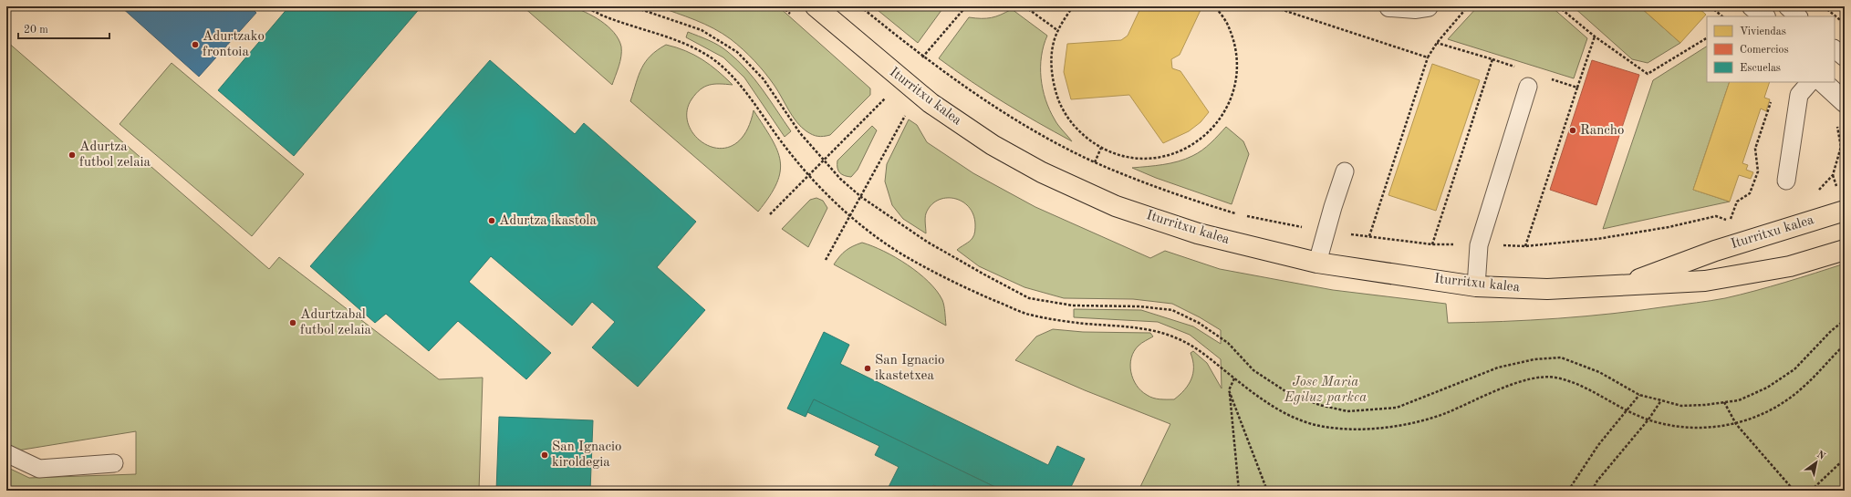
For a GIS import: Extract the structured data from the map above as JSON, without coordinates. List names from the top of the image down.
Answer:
{
  "streets": {
    "main road": ["Iturritxu kalea"]
  },
  "parks": ["Jose Maria Egiluz parkea"],
  "places": [
    "Adurtzako frontoia",
    "Rancho",
    "Adurtza futbol zelaia",
    "Adurtza ikastola",
    "Adurtzabal futbol zelaia",
    "San Ignacio ikastetxea",
    "San Ignacio kiroldegia"
  ],
  "legend": ["Viviendas", "Comercios", "Escuelas"],
  "scale_bar": "20 m",
  "north": "top right"
}
